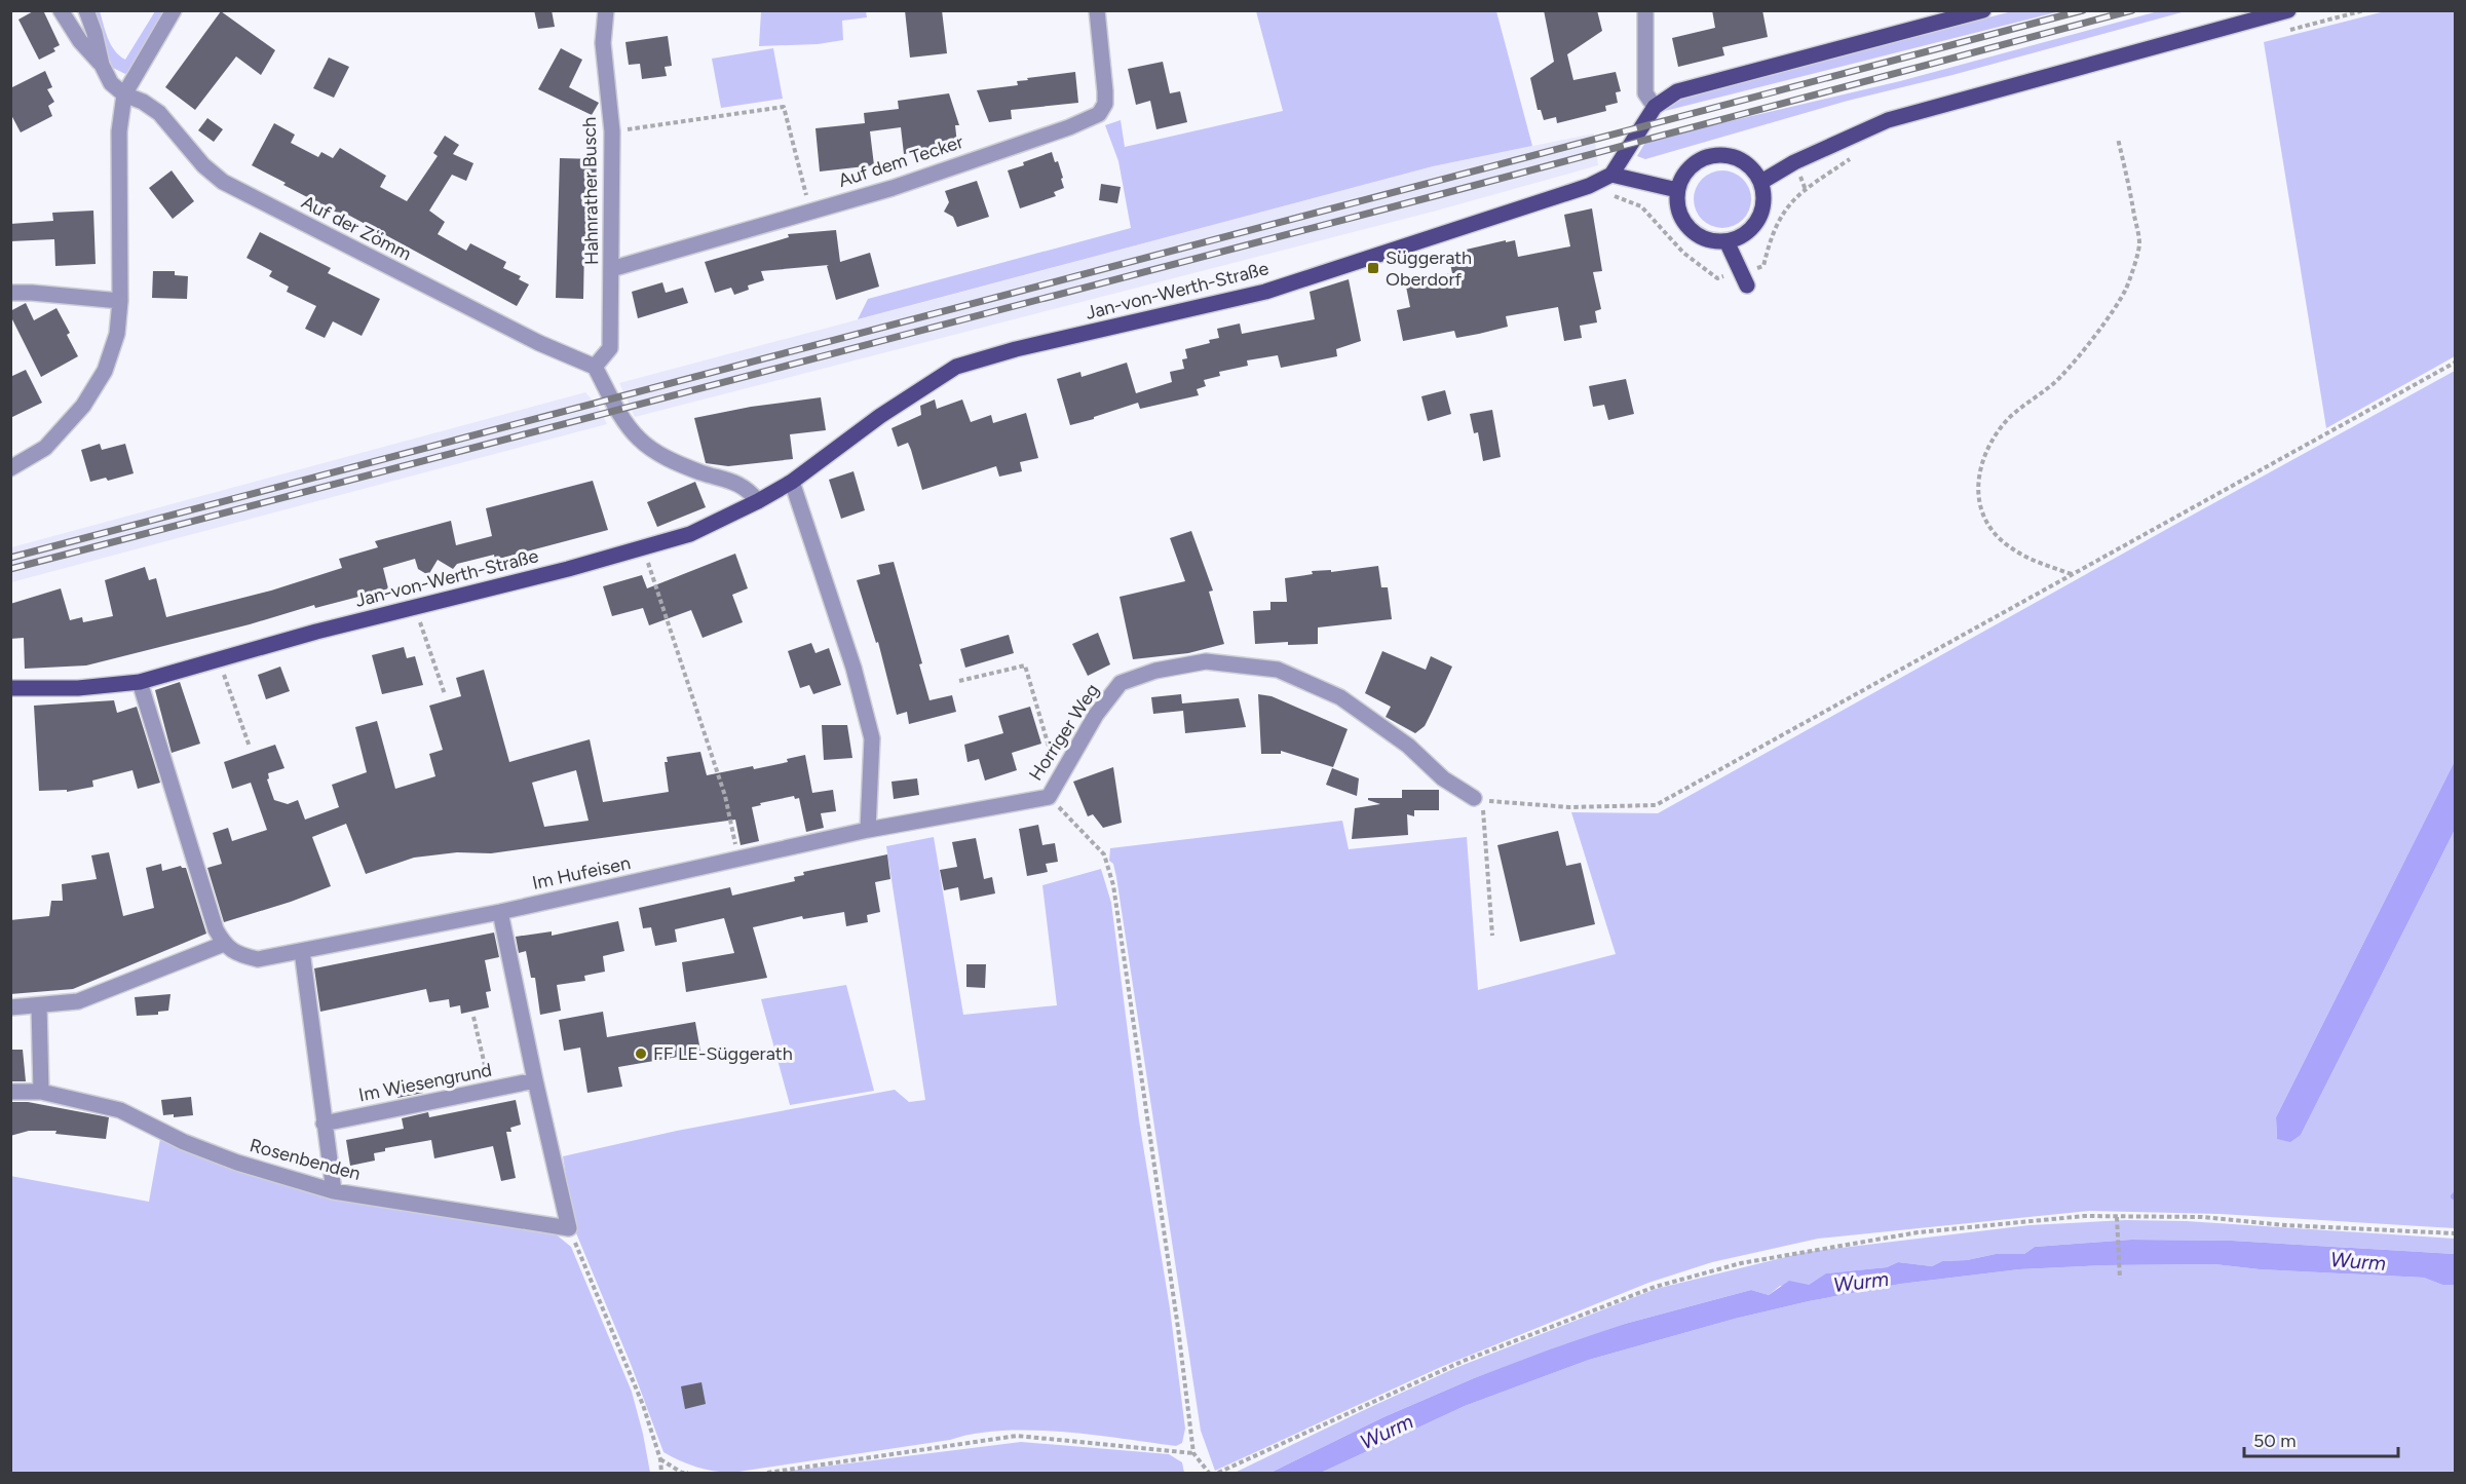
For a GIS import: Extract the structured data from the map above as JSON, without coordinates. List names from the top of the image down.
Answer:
{
  "streets": {
    "main road": ["Jan-von-Werth-Straße"],
    "street": [
      "Auf dem Tecker",
      "Hahnrather Busch",
      "Auf der Zömm",
      "Horriger Weg",
      "Im Hufeisen",
      "Im Wiesengrund",
      "Rosenbenden"
    ]
  },
  "crossings": [
    ["Auf dem Tecker", "Hahnrather Busch"],
    ["Hahnrather Busch", "Auf der Zömm"],
    ["Horriger Weg", "Im Hufeisen"]
  ],
  "water": ["Wurm"],
  "places": {
    "transit": ["Süggerath Oberdorf"],
    "other": ["FF LE-Süggerath"]
  },
  "scale_bar": "50 m"
}
